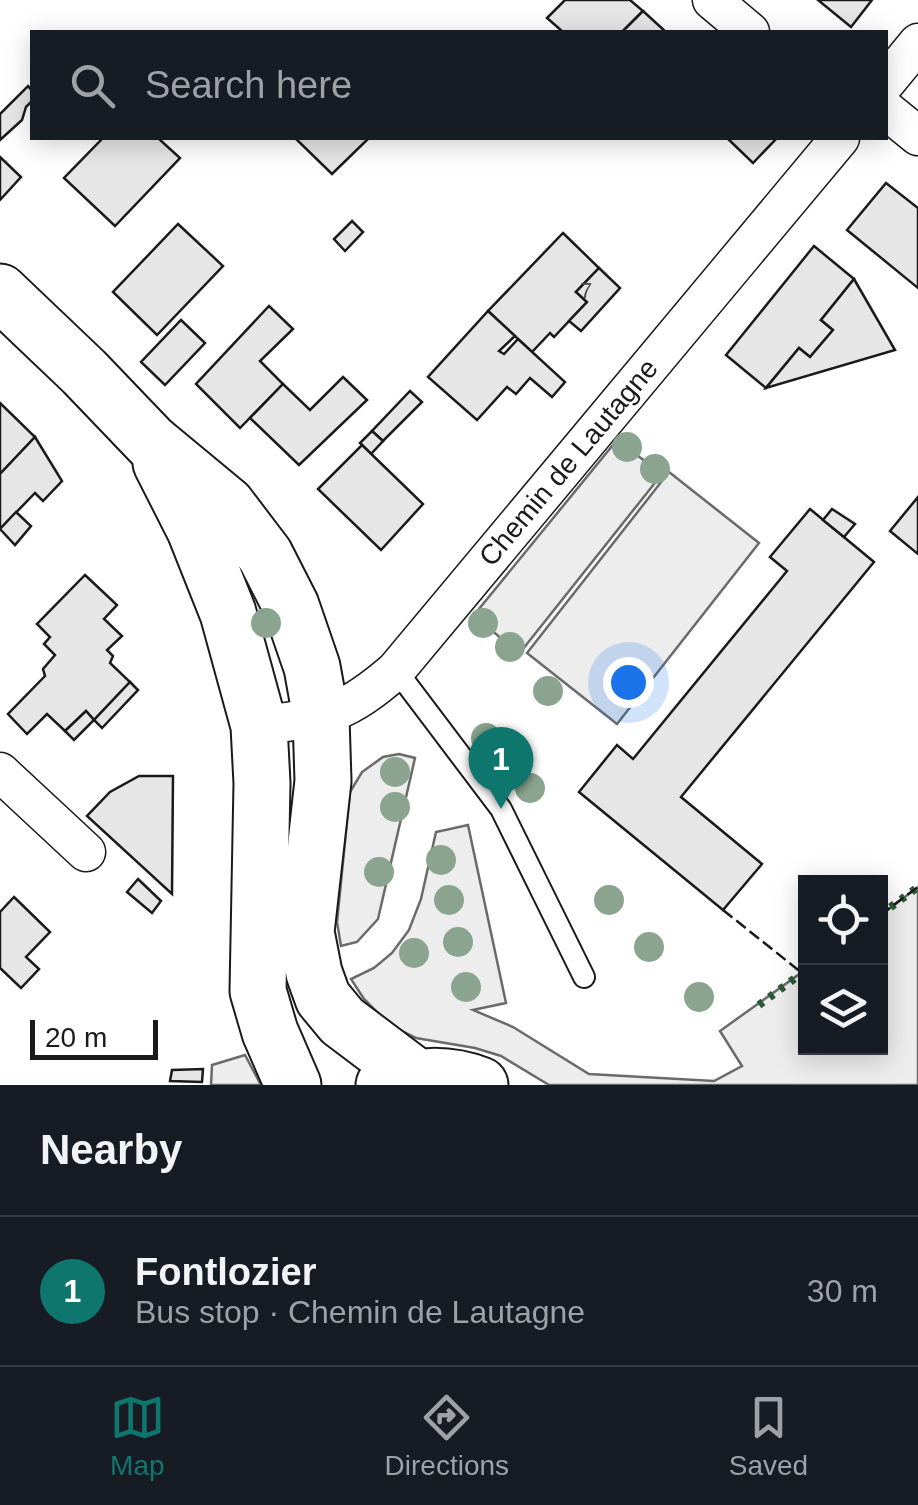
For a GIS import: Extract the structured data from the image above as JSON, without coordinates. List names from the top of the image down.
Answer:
{
  "streets": {
    "street": ["Chemin de Lautagne"]
  },
  "house_numbers": ["7"],
  "scale_bar": "20 m",
  "page": {
    "search": "Search here",
    "pins": "1",
    "scale": "20 m",
    "heading": "Nearby",
    "list": [
      {
        "mark": "1",
        "name": "Fontlozier",
        "note": "Bus stop · Chemin de Lautagne",
        "value": "30 m"
      }
    ],
    "nav": ["Map", "Directions", "Saved"]
  }
}
